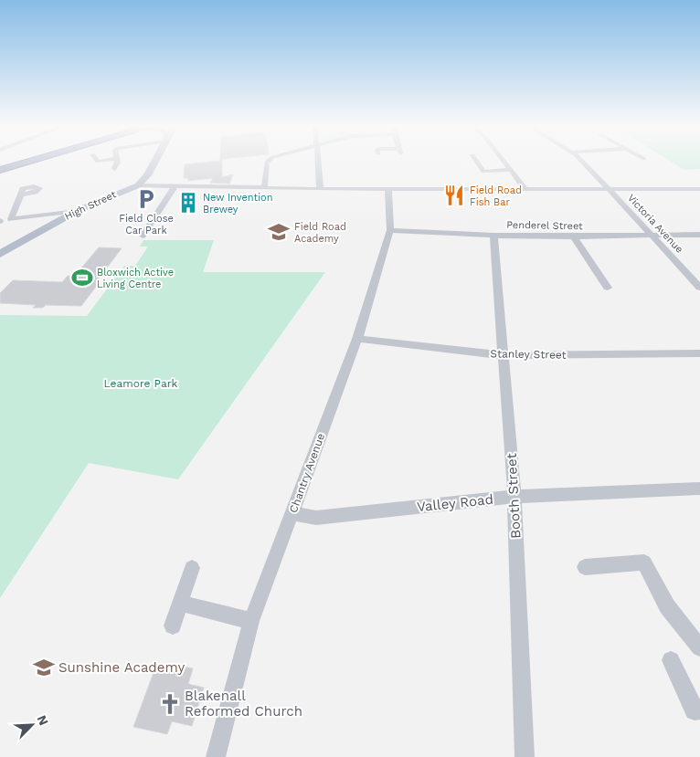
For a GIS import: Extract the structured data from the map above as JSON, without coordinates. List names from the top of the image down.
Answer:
{
  "streets": {
    "main road": ["High Street"],
    "street": [
      "Victoria Avenue",
      "Penderel Street",
      "Stanley Street",
      "Chantry Avenue",
      "Booth Street",
      "Valley Road"
    ]
  },
  "crossings": [
    ["Victoria Avenue", "Penderel Street"],
    ["Penderel Street", "Chantry Avenue"],
    ["Penderel Street", "Booth Street"],
    ["Stanley Street", "Chantry Avenue"],
    ["Stanley Street", "Booth Street"],
    ["Chantry Avenue", "Valley Road"],
    ["Booth Street", "Valley Road"]
  ],
  "parks": ["Leamore Park"],
  "places": {
    "restaurant": ["Field Road Fish Bar"],
    "parking": ["Field Close Car Park"],
    "building": ["New Invention Brewey"],
    "school or university": ["Field Road Academy", "Sunshine Academy"],
    "sports": ["Bloxwich Active Living Centre"],
    "church": ["Blakenall Reformed Church"]
  },
  "north": "top right"
}
